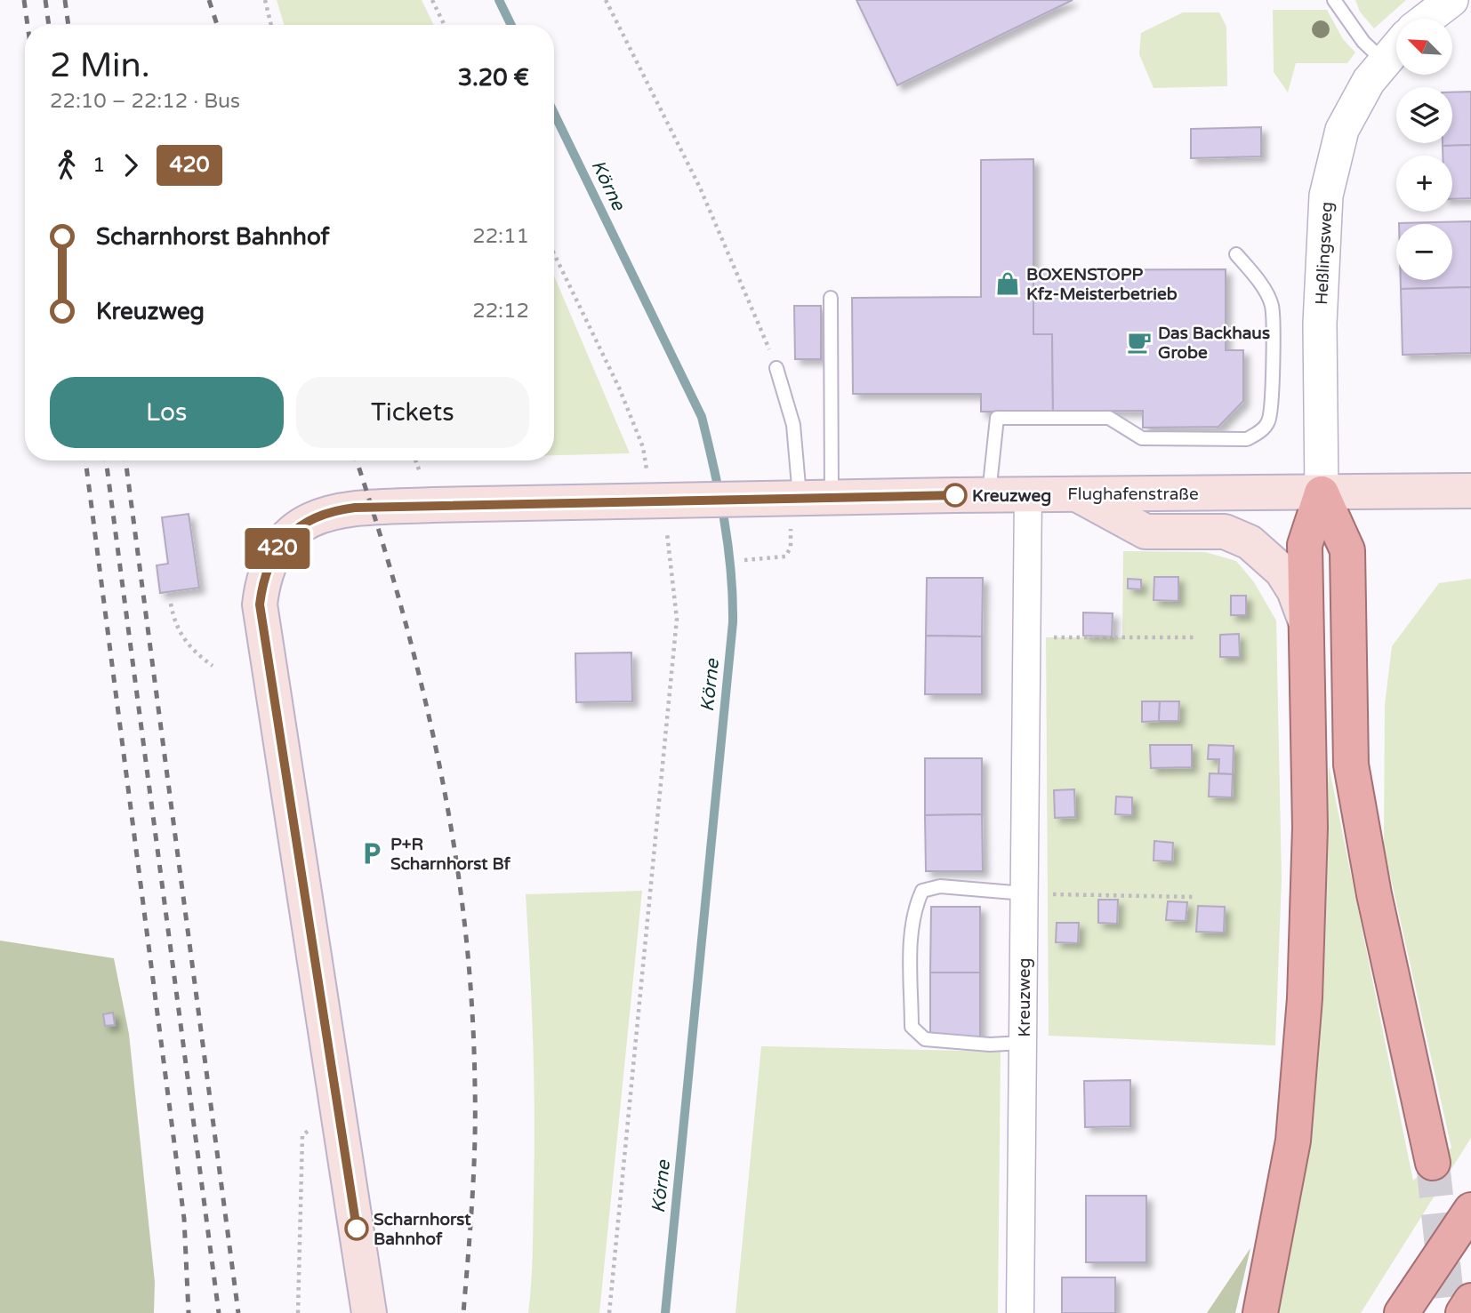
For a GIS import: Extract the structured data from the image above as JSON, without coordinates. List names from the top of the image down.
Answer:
{
  "streets": {
    "main road": ["Flughafenstraße"],
    "street": ["Heßlingsweg", "Kreuzweg"]
  },
  "crossings": [
    ["Heßlingsweg", "Flughafenstraße"],
    ["Flughafenstraße", "Kreuzweg"]
  ],
  "water": ["Körne"],
  "places": {
    "shop": ["BOXENSTOPP Kfz-Meisterbetrieb"],
    "cafe": ["Das Backhaus Grobe"],
    "other": ["Kreuzweg", "Scharnhorst Bahnhof"],
    "parking": ["P+R Scharnhorst Bf"]
  },
  "lines": ["bus line 420"],
  "north": "top left",
  "page": {
    "on_map": "420",
    "map_buttons": ["+", "−"],
    "heading": ["2 Min.", "22:10 – 22:12 · Bus", "3.20 €"],
    "legs": ["1", "420"],
    "list": [
      {
        "name": "Scharnhorst Bahnhof",
        "value": "22:11"
      },
      {
        "name": "Kreuzweg",
        "value": "22:12"
      }
    ],
    "buttons": ["Los", "Tickets"]
  }
}
